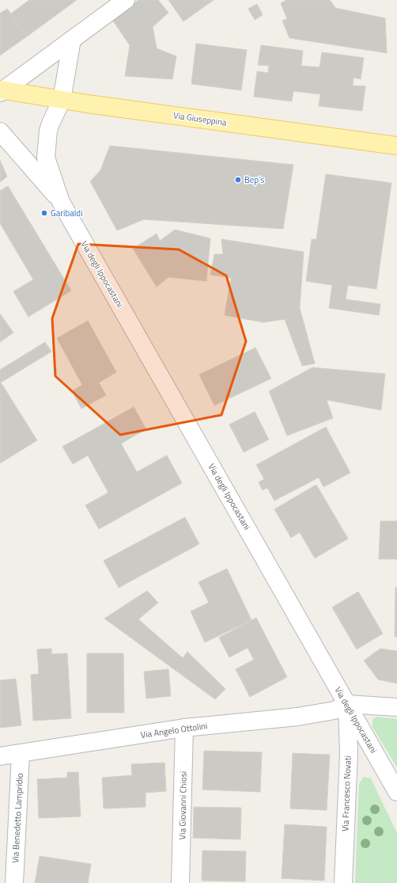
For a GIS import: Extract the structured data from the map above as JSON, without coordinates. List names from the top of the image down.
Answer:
{
  "streets": {
    "main road": ["Via Giuseppina"],
    "street": [
      "Via degli Ippocastani",
      "Via Angelo Ottolini",
      "Via Francesco Novati",
      "Via Giovanni Chiosi",
      "Via Benedetto Lampridio"
    ]
  },
  "crossings": [
    ["Via Giuseppina", "Via degli Ippocastani"],
    ["Via degli Ippocastani", "Via Angelo Ottolini"],
    ["Via degli Ippocastani", "Via Francesco Novati"],
    ["Via Angelo Ottolini", "Via Francesco Novati"],
    ["Via Angelo Ottolini", "Via Giovanni Chiosi"],
    ["Via Angelo Ottolini", "Via Benedetto Lampridio"]
  ],
  "places": ["Bep's", "Garibaldi"]
}
